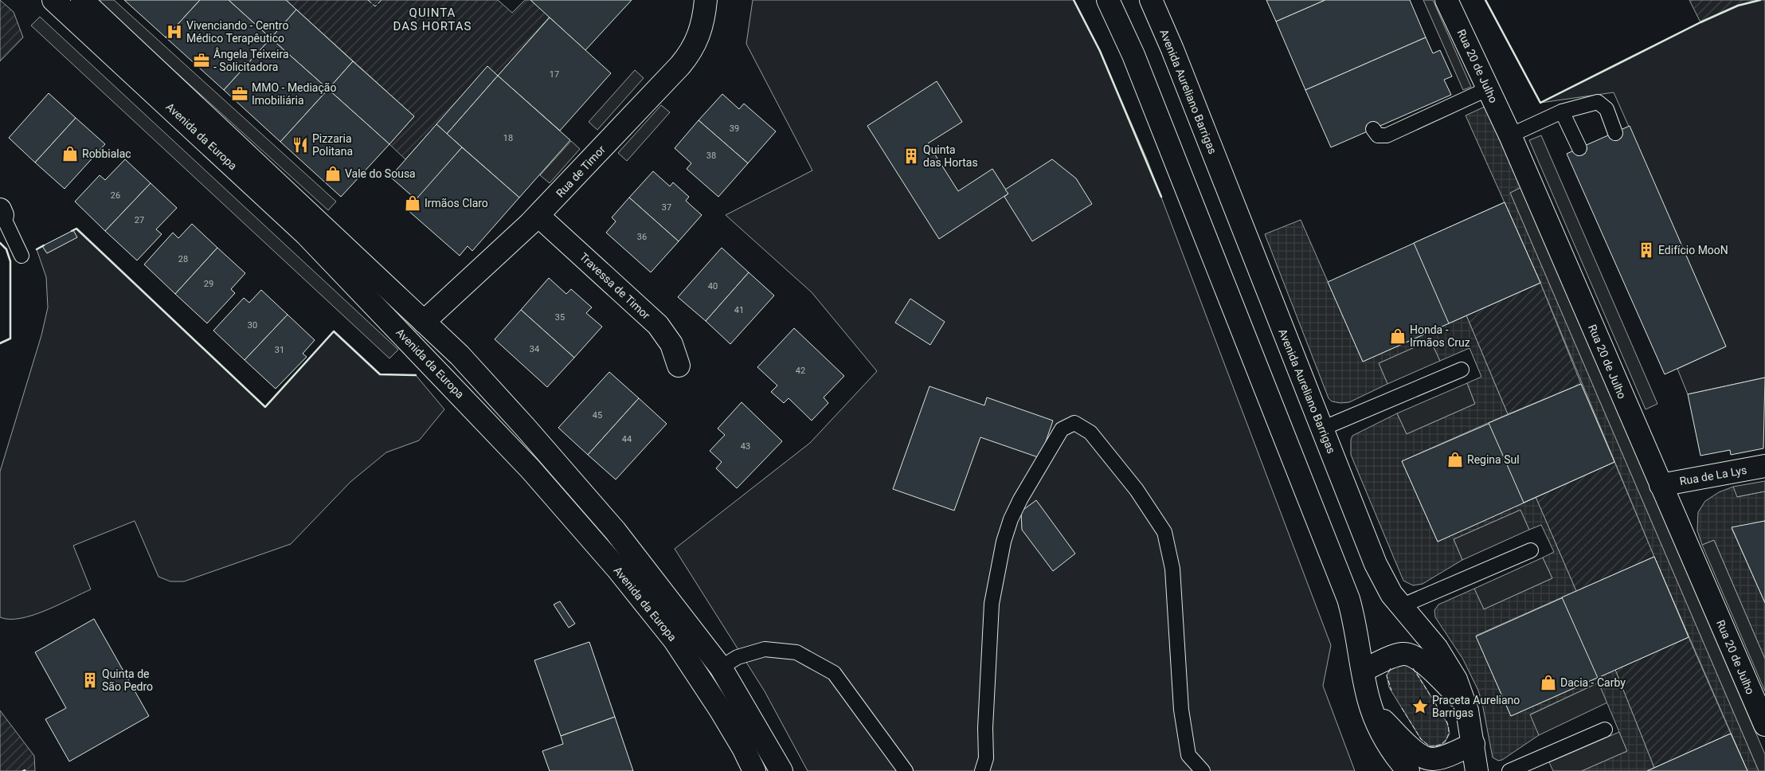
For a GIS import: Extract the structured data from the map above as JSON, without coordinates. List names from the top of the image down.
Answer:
{
  "streets": {
    "main road": [
      "Rua 20 de Julho",
      "Avenida Aureliano Barrigas",
      "Avenida da Europa",
      "Rua de Timor",
      "Travessa de Timor",
      "Rua de La Lys"
    ]
  },
  "crossings": [
    ["Rua 20 de Julho", "Rua de La Lys"],
    ["Avenida da Europa", "Rua de Timor"],
    ["Rua de Timor", "Travessa de Timor"]
  ],
  "districts": ["QUINTA DAS HORTAS"],
  "places": {
    "hospital": ["Vivenciando - Centro Médico Terapêutico"],
    "office": ["Ângela Teixeira - Solicitadora", "MMO - Mediação Imobiliária"],
    "restaurant": ["Pizzaria Politana"],
    "shop": [
      "Robbialac",
      "Vale do Sousa",
      "Irmãos Claro",
      "Honda - Irmãos Cruz",
      "Regina Sul",
      "Dacia - Carby"
    ],
    "building": ["Quinta das Hortas", "Edifício MooN", "Quinta de São Pedro"],
    "place": ["Praceta Aureliano Barrigas"]
  },
  "house_numbers": [
    "17",
    "39",
    "18",
    "38",
    "26",
    "37",
    "27",
    "36",
    "28",
    "29",
    "40",
    "41",
    "35",
    "30",
    "34",
    "31",
    "42",
    "45",
    "44",
    "43"
  ]
}
